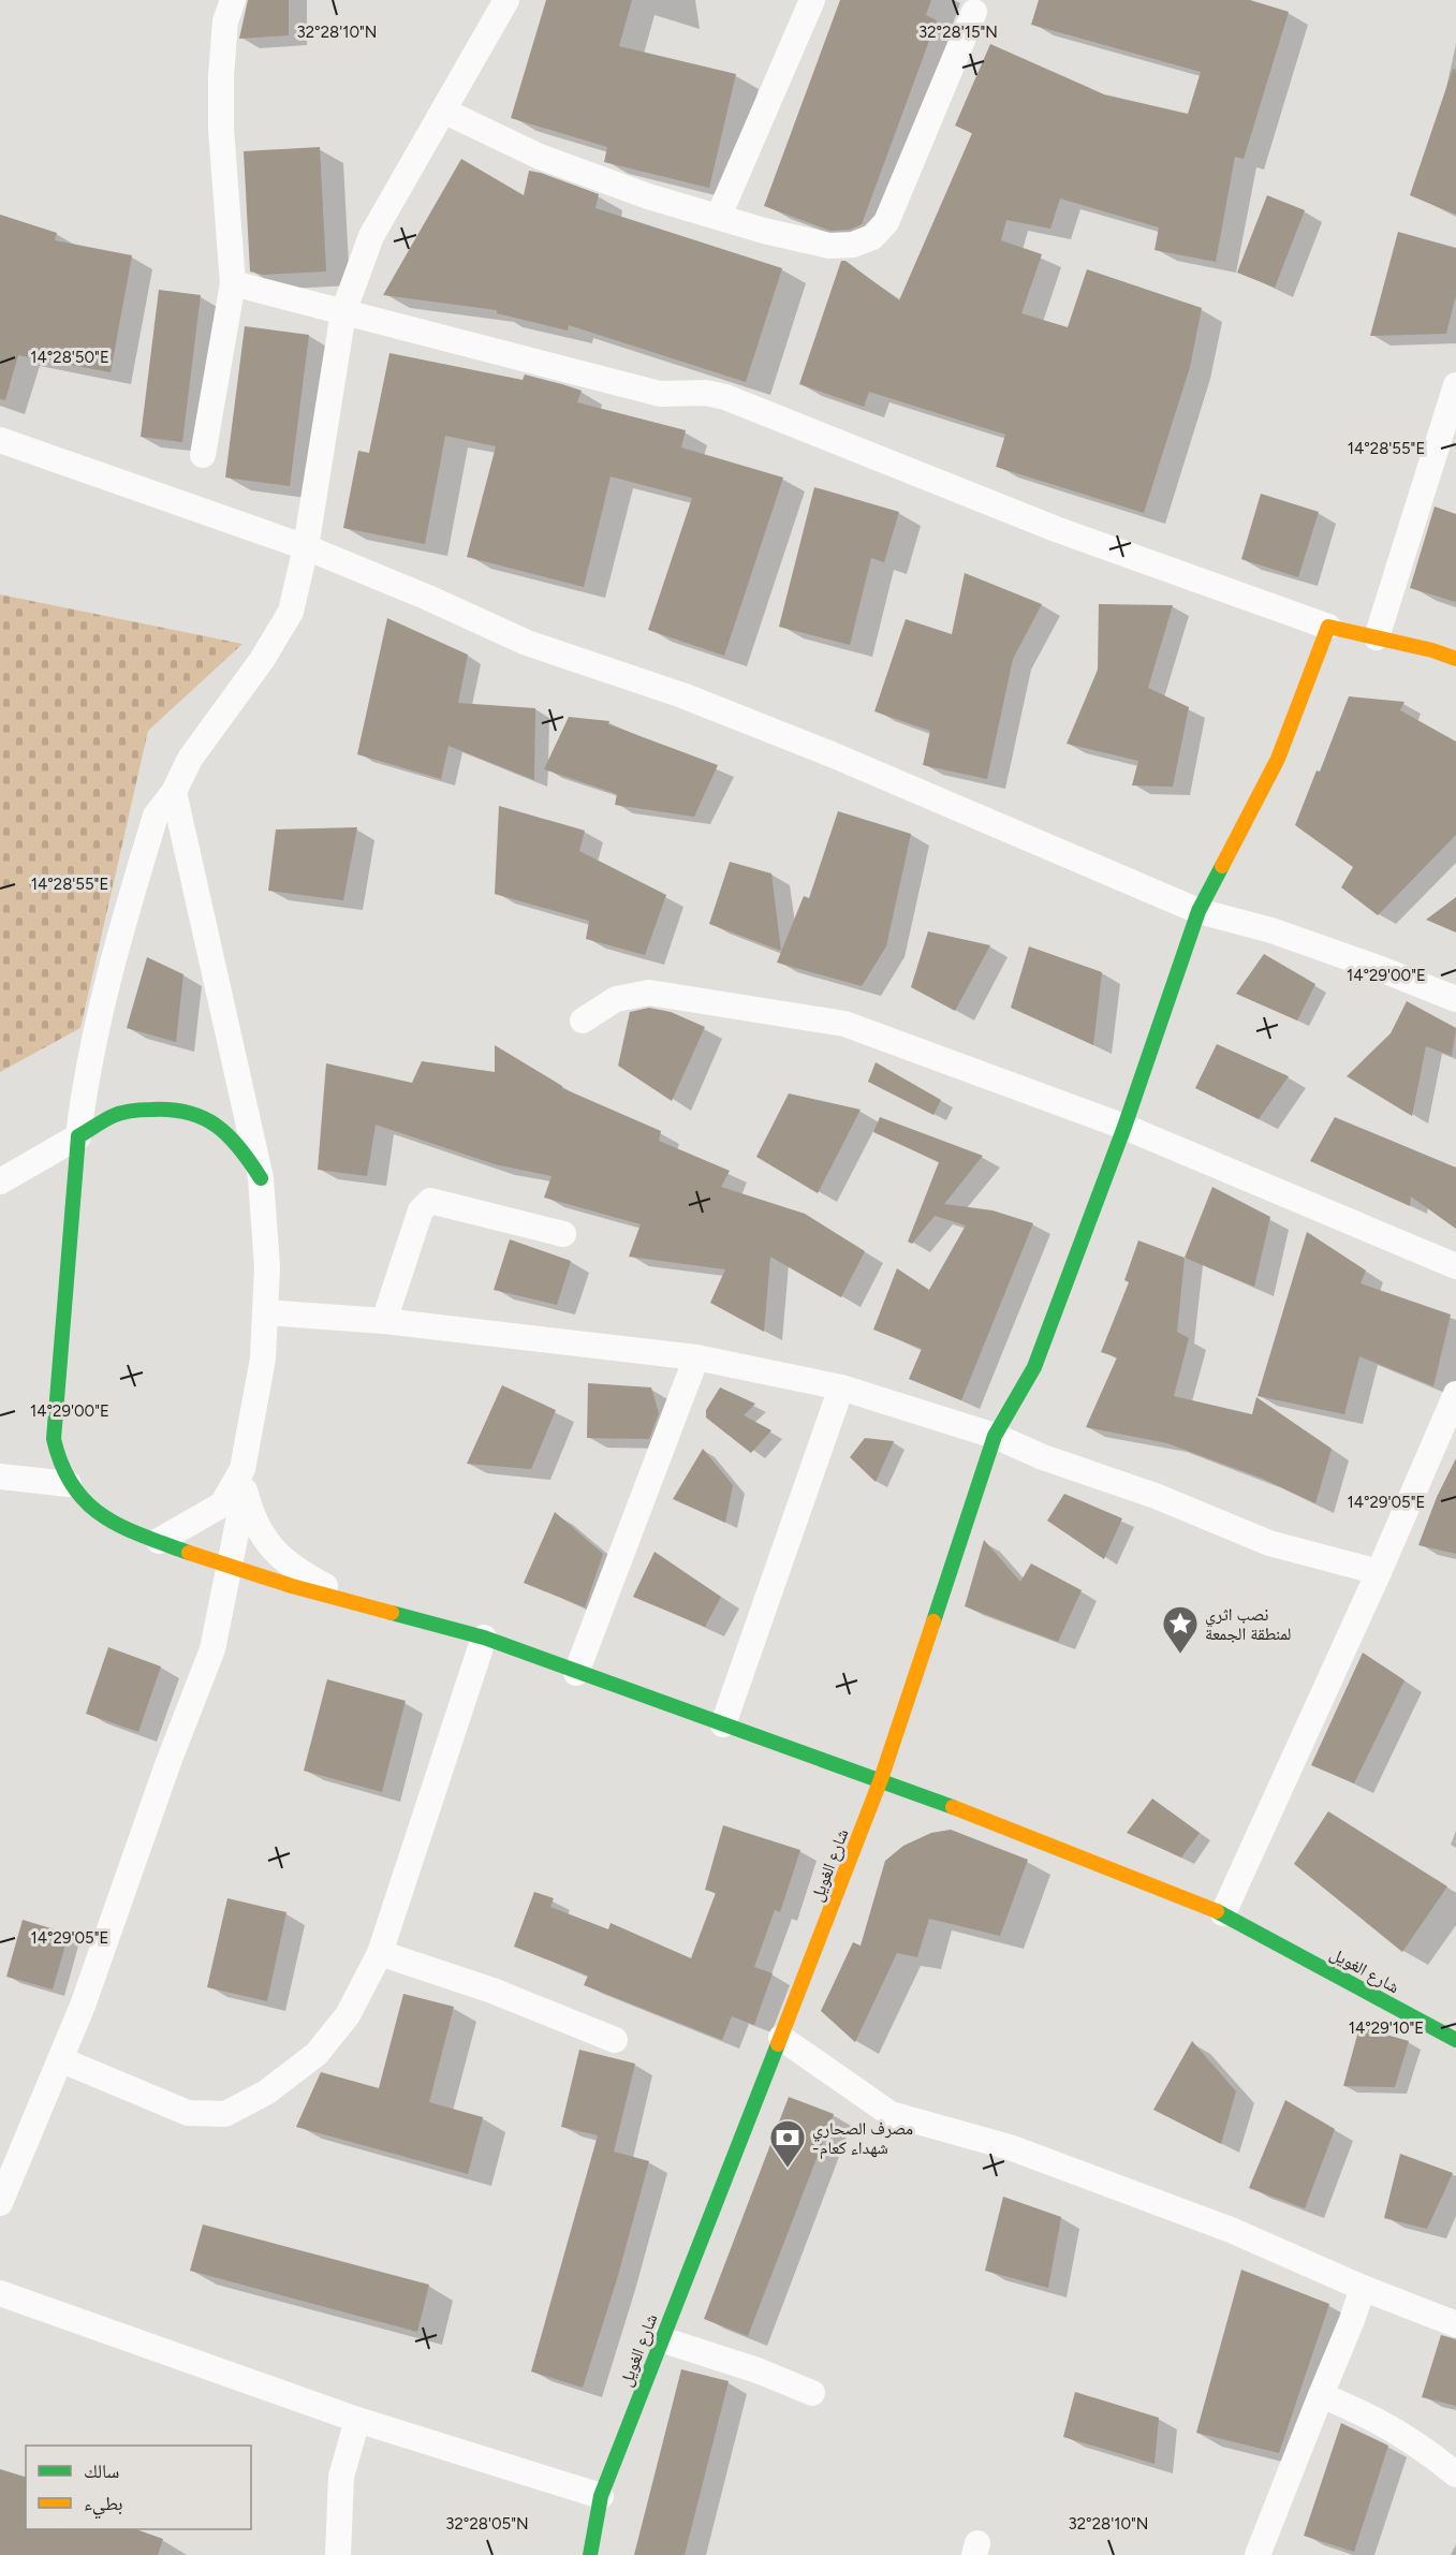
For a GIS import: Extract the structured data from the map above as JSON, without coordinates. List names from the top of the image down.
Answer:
{
  "streets": {
    "street": ["شارع الغويل"]
  },
  "places": {
    "place": ["نصب اثري لمنطقة الجمعة"],
    "bank": ["مصرف الصحاري -شهداء كعام"]
  },
  "legend": ["سالك", "بطيء"],
  "coordinates": [
    "32°28'10\"N",
    "32°28'15\"N",
    "14°28'50\"E",
    "14°28'55\"E",
    "14°29'00\"E",
    "14°29'05\"E",
    "14°29'10\"E",
    "32°28'05\"N"
  ]
}
